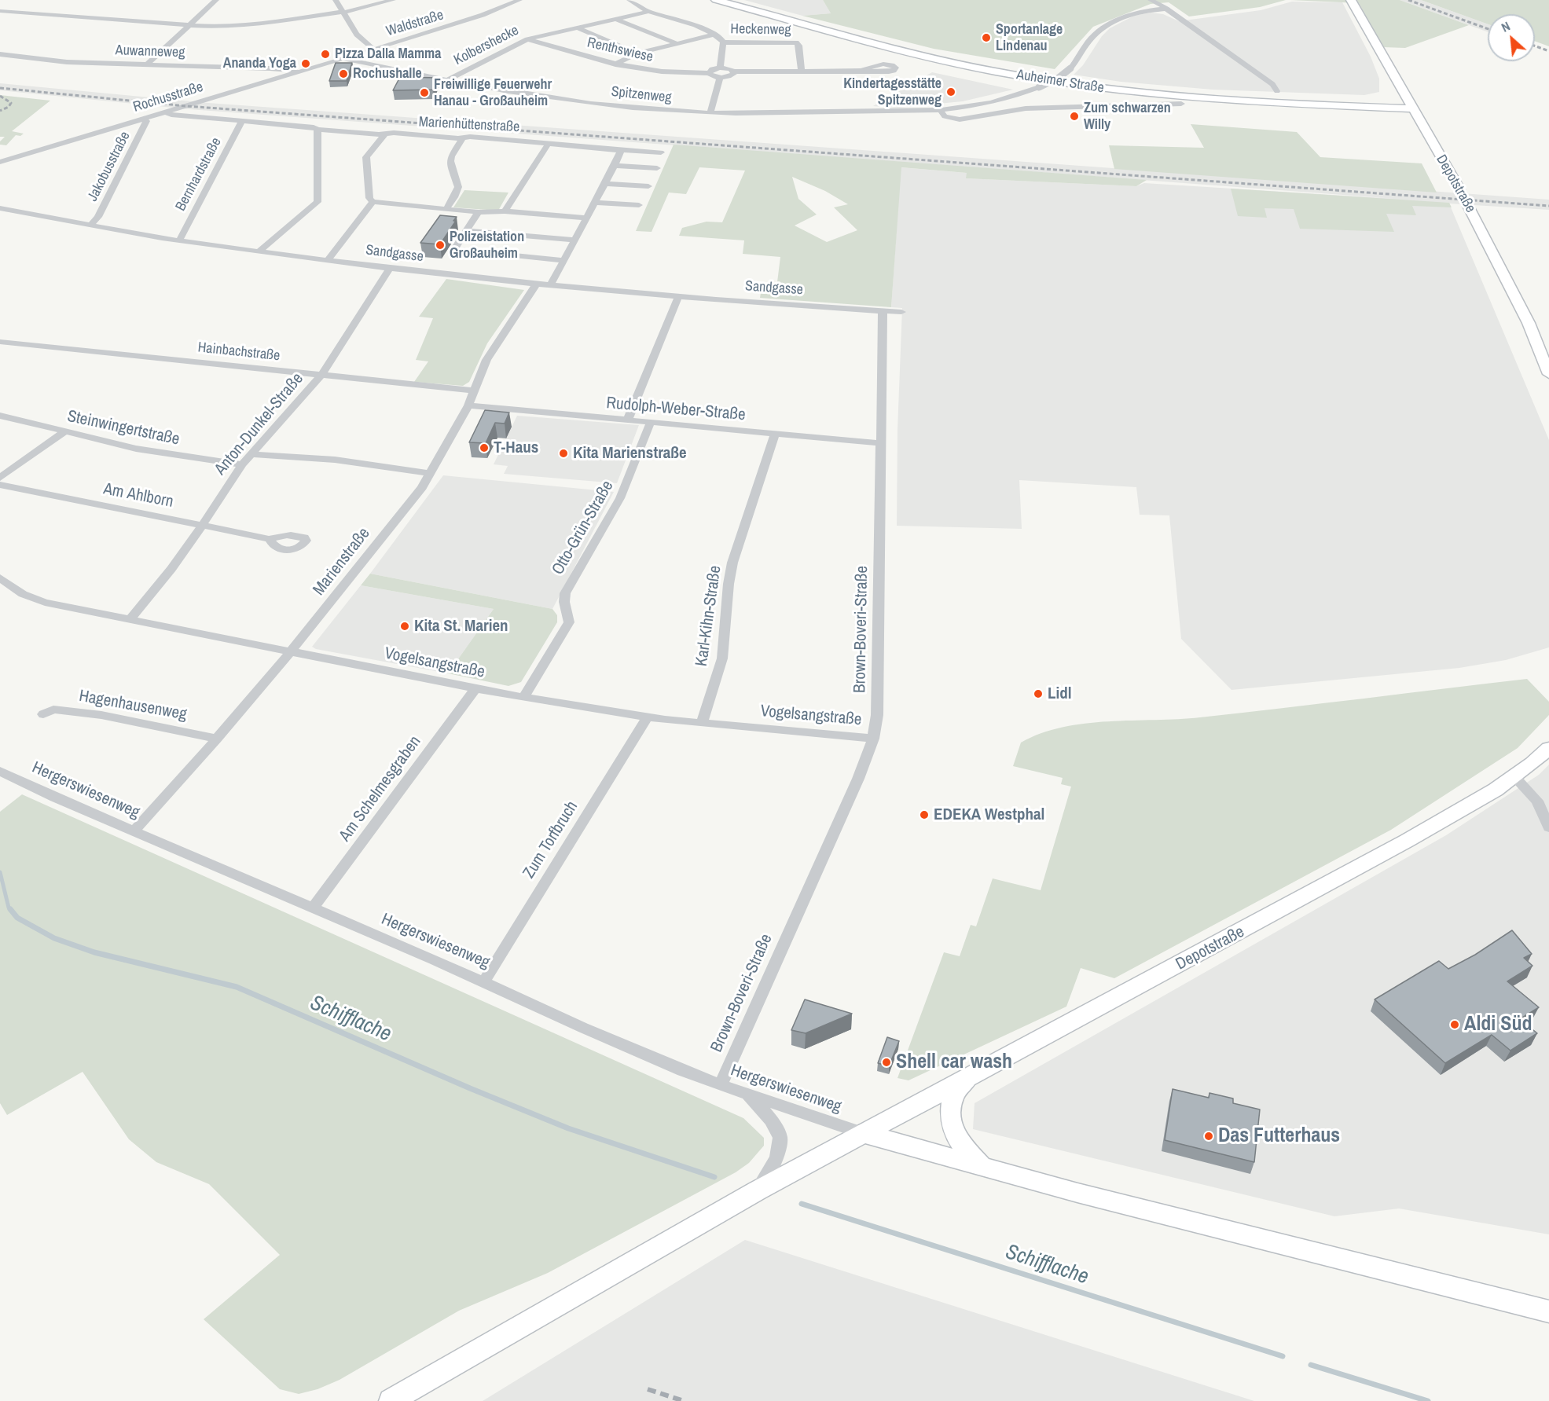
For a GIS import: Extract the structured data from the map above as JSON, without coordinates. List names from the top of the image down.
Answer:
{
  "streets": {
    "main road": ["Auheimer Straße", "Depotstraße"],
    "street": [
      "Waldstraße",
      "Heckenweg",
      "Kolbershecke",
      "Renthswiese",
      "Auwanneweg",
      "Spitzenweg",
      "Rochusstraße",
      "Marienhüttenstraße",
      "Jakobusstraße",
      "Bernhardstraße",
      "Sandgasse",
      "Hainbachstraße",
      "Rudolph-Weber-Straße",
      "Anton-Dunkel-Straße",
      "Steinwingertstraße",
      "Am Ahlborn",
      "Otto-Grün-Straße",
      "Marienstraße",
      "Karl-Kihn-Straße",
      "Brown-Boveri-Straße",
      "Vogelsangstraße",
      "Hagenhausenweg",
      "Am Schelmesgraben",
      "Hergerswiesenweg",
      "Zum Torfbruch"
    ]
  },
  "crossings": [
    ["Waldstraße", "Spitzenweg"],
    ["Waldstraße", "Rochusstraße"],
    ["Kolbershecke", "Renthswiese"],
    ["Kolbershecke", "Spitzenweg"],
    ["Auwanneweg", "Rochusstraße"],
    ["Auheimer Straße", "Depotstraße"],
    ["Spitzenweg", "Rochusstraße"],
    ["Rochusstraße", "Marienhüttenstraße"],
    ["Rochusstraße", "Jakobusstraße"],
    ["Marienhüttenstraße", "Bernhardstraße"],
    ["Jakobusstraße", "Sandgasse"],
    ["Bernhardstraße", "Sandgasse"],
    ["Depotstraße", "Hergerswiesenweg"],
    ["Sandgasse", "Anton-Dunkel-Straße"],
    ["Sandgasse", "Marienstraße"],
    ["Sandgasse", "Brown-Boveri-Straße"],
    ["Hainbachstraße", "Anton-Dunkel-Straße"],
    ["Hainbachstraße", "Marienstraße"],
    ["Rudolph-Weber-Straße", "Otto-Grün-Straße"],
    ["Rudolph-Weber-Straße", "Marienstraße"],
    ["Rudolph-Weber-Straße", "Karl-Kihn-Straße"],
    ["Rudolph-Weber-Straße", "Brown-Boveri-Straße"],
    ["Anton-Dunkel-Straße", "Steinwingertstraße"],
    ["Anton-Dunkel-Straße", "Am Ahlborn"],
    ["Anton-Dunkel-Straße", "Vogelsangstraße"],
    ["Otto-Grün-Straße", "Vogelsangstraße"],
    ["Marienstraße", "Vogelsangstraße"],
    ["Marienstraße", "Hagenhausenweg"],
    ["Marienstraße", "Hergerswiesenweg"],
    ["Karl-Kihn-Straße", "Vogelsangstraße"],
    ["Brown-Boveri-Straße", "Vogelsangstraße"],
    ["Brown-Boveri-Straße", "Hergerswiesenweg"],
    ["Vogelsangstraße", "Am Schelmesgraben"],
    ["Vogelsangstraße", "Zum Torfbruch"],
    ["Am Schelmesgraben", "Hergerswiesenweg"],
    ["Hergerswiesenweg", "Zum Torfbruch"]
  ],
  "water": ["Schifflache"],
  "places": [
    "Sportanlage Lindenau",
    "Pizza Dalla Mamma",
    "Ananda Yoga",
    "Rochushalle",
    "Kindertagesstätte Spitzenweg",
    "Freiwillige Feuerwehr Hanau - Großauheim",
    "Zum schwarzen Willy",
    "Polizeistation Großauheim",
    "T-Haus",
    "Kita Marienstraße",
    "Kita St. Marien",
    "Lidl",
    "EDEKA Westphal",
    "Aldi Süd",
    "Shell car wash",
    "Das Futterhaus"
  ],
  "north": "top left"
}
